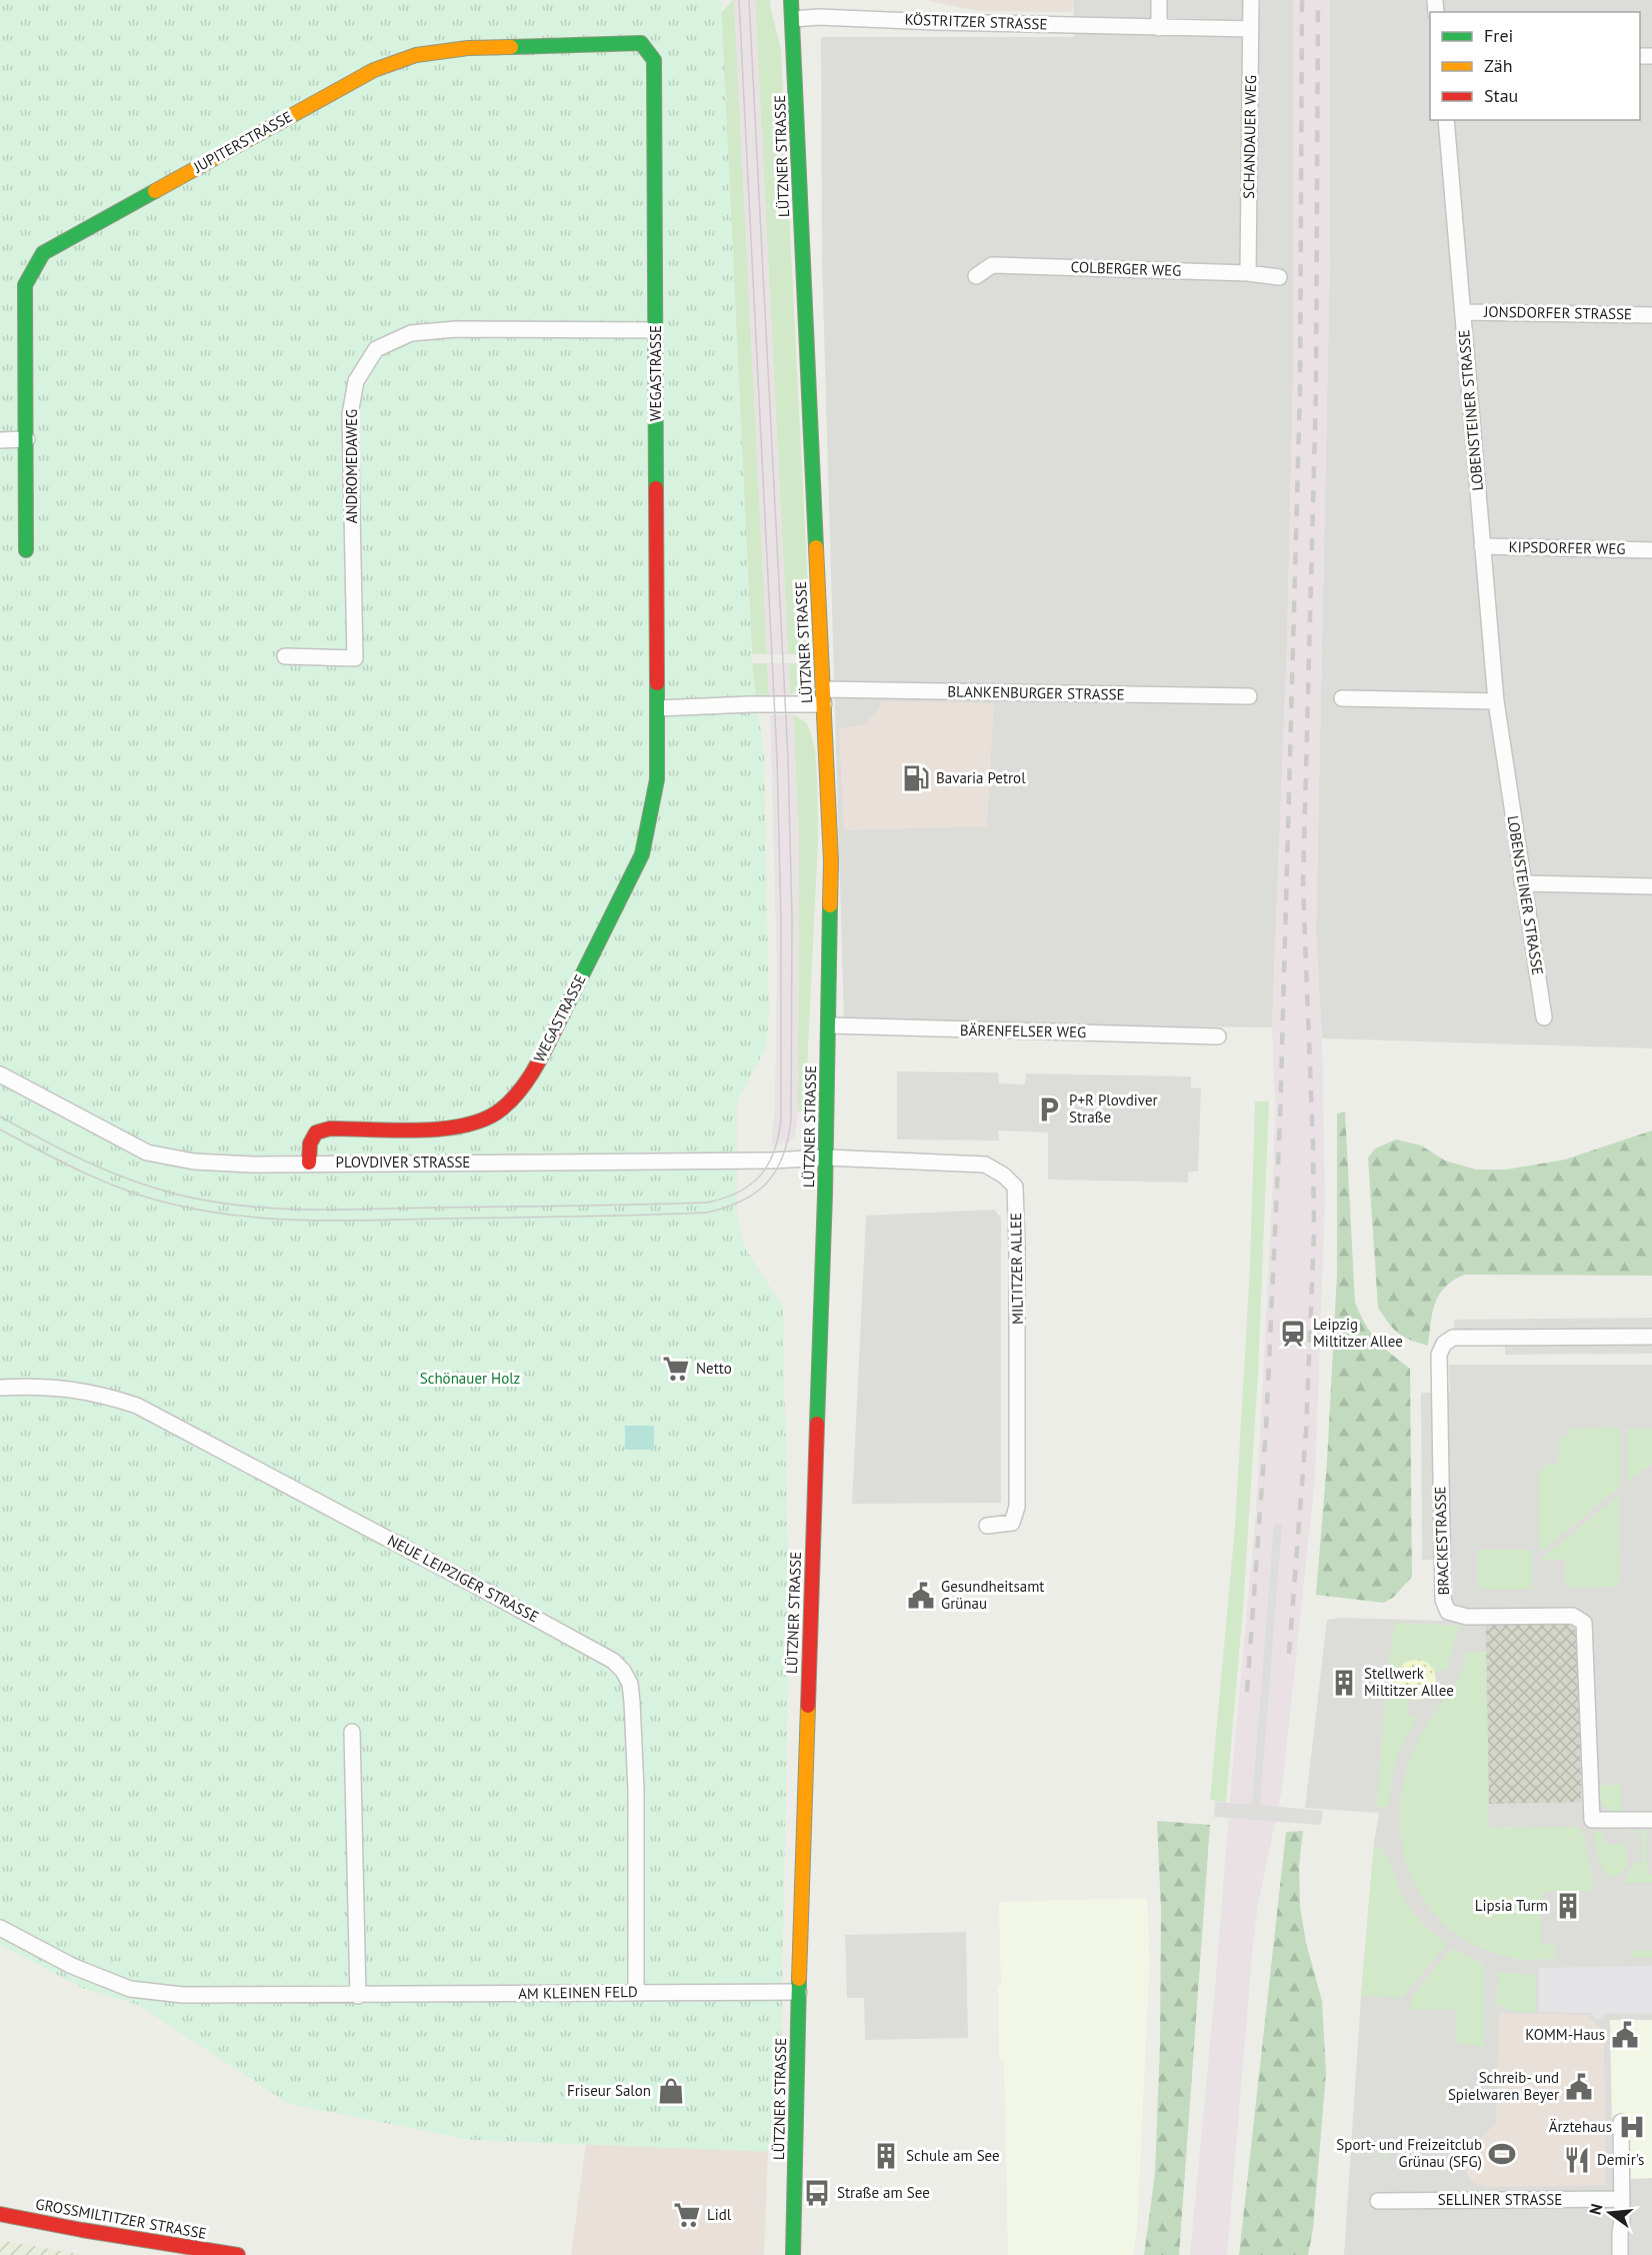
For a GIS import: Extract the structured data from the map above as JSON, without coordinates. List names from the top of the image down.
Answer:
{
  "streets": {
    "street": [
      "KÖSTRITZER STRASSE",
      "SCHANDAUER WEG",
      "JUPITERSTRASSE",
      "LÜTZNER STRASSE",
      "COLBERGER WEG",
      "JONSDORFER STRASSE",
      "WEGASTRASSE",
      "LOBENSTEINER STRASSE",
      "ANDROMEDAWEG",
      "KIPSDORFER WEG",
      "BLANKENBURGER STRASSE",
      "BÄRENFELSER WEG",
      "PLOVDIVER STRASSE",
      "MILTITZER ALLEE",
      "BRACKESTRASSE",
      "NEUE LEIPZIGER STRASSE",
      "AM KLEINEN FELD",
      "SELLINER STRASSE",
      "GROSSMILTITZER STRASSE"
    ]
  },
  "crossings": [
    ["KÖSTRITZER STRASSE", "SCHANDAUER WEG"],
    ["KÖSTRITZER STRASSE", "LÜTZNER STRASSE"],
    ["SCHANDAUER WEG", "COLBERGER WEG"],
    ["JUPITERSTRASSE", "WEGASTRASSE"],
    ["LÜTZNER STRASSE", "BLANKENBURGER STRASSE"],
    ["LÜTZNER STRASSE", "BÄRENFELSER WEG"],
    ["LÜTZNER STRASSE", "PLOVDIVER STRASSE"],
    ["LÜTZNER STRASSE", "MILTITZER ALLEE"],
    ["LÜTZNER STRASSE", "AM KLEINEN FELD"],
    ["JONSDORFER STRASSE", "LOBENSTEINER STRASSE"],
    ["WEGASTRASSE", "ANDROMEDAWEG"],
    ["WEGASTRASSE", "PLOVDIVER STRASSE"],
    ["LOBENSTEINER STRASSE", "KIPSDORFER WEG"],
    ["PLOVDIVER STRASSE", "MILTITZER ALLEE"],
    ["NEUE LEIPZIGER STRASSE", "AM KLEINEN FELD"]
  ],
  "parks": ["Schönauer Holz"],
  "places": {
    "fuel station": ["Bavaria Petrol"],
    "parking": ["P+R Plovdiver Straße"],
    "station": ["Leipzig Miltitzer Allee"],
    "supermarket": ["Netto", "Lidl"],
    "public building": ["Gesundheitsamt Grünau", "KOMM-Haus", "Schreib- und Spielwaren Beyer"],
    "building": ["Stellwerk Miltitzer Allee", "Lipsia Turm", "Schule am See"],
    "shop": ["Friseur Salon"],
    "hospital": ["Ärztehaus"],
    "sports": ["Sport- und Freizeitclub Grünau (SFG)"],
    "restaurant": ["Demir's"],
    "bus stop": ["Straße am See"]
  },
  "legend": ["Frei", "Zäh", "Stau"],
  "north": "left"
}
